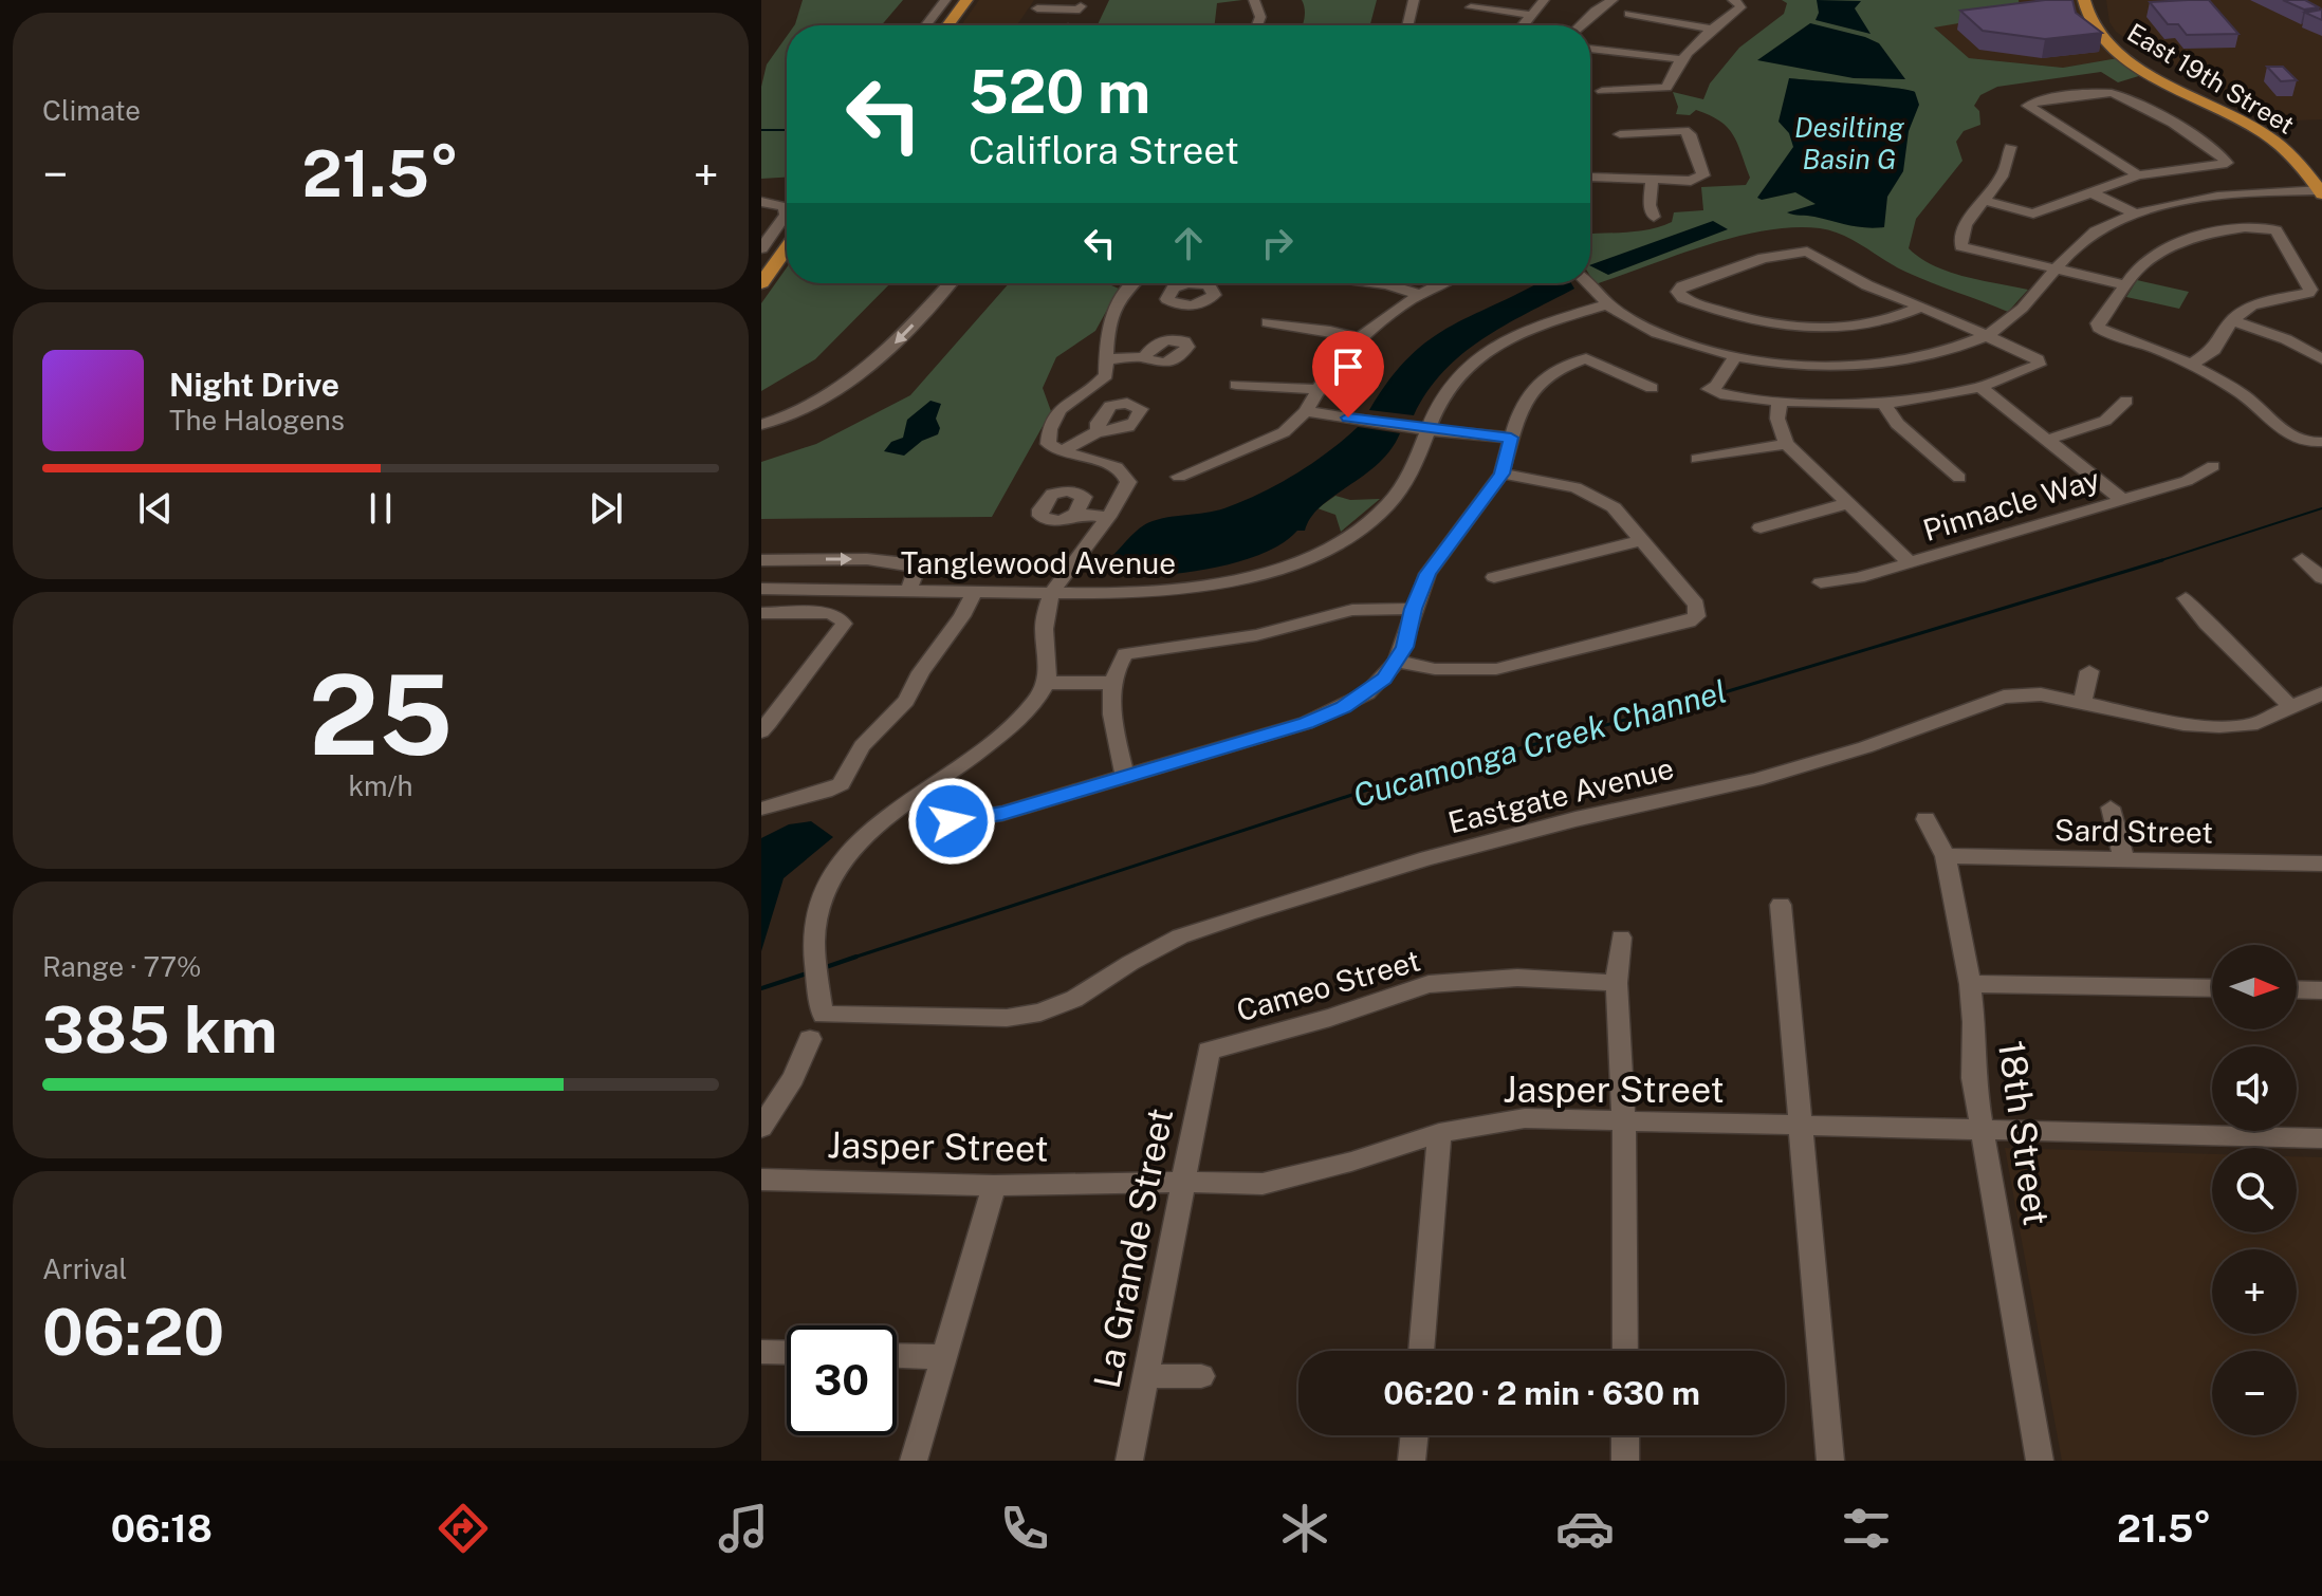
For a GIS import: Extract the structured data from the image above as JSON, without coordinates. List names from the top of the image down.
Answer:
{
  "streets": {
    "main road": ["East 19th Street"],
    "street": [
      "Pinnacle Way",
      "Tanglewood Avenue",
      "Eastgate Avenue",
      "Sard Street",
      "Cameo Street",
      "Jasper Street",
      "18th Street",
      "La Grande Street"
    ]
  },
  "crossings": [
    ["Sard Street", "18th Street"],
    ["Cameo Street", "La Grande Street"],
    ["Jasper Street", "18th Street"],
    ["Jasper Street", "La Grande Street"]
  ],
  "water": ["Desilting Basin G", "Cucamonga Creek Channel"],
  "north": "right",
  "page": {
    "tile": [
      "Climate",
      ["25", "km/h"],
      ["Range · 77%", "385 km"],
      ["Arrival", "06:20"]
    ],
    "turn": ["520 m", "Califlora Street"],
    "heat": ["−", "21.5°", "+"],
    "song": ["Night Drive", "The Halogens"],
    "map_buttons": ["+", "−"],
    "limit": "30",
    "trip": "06:20 · 2 min · 630 m",
    "tabs": ["06:18", "21.5°"]
  }
}
